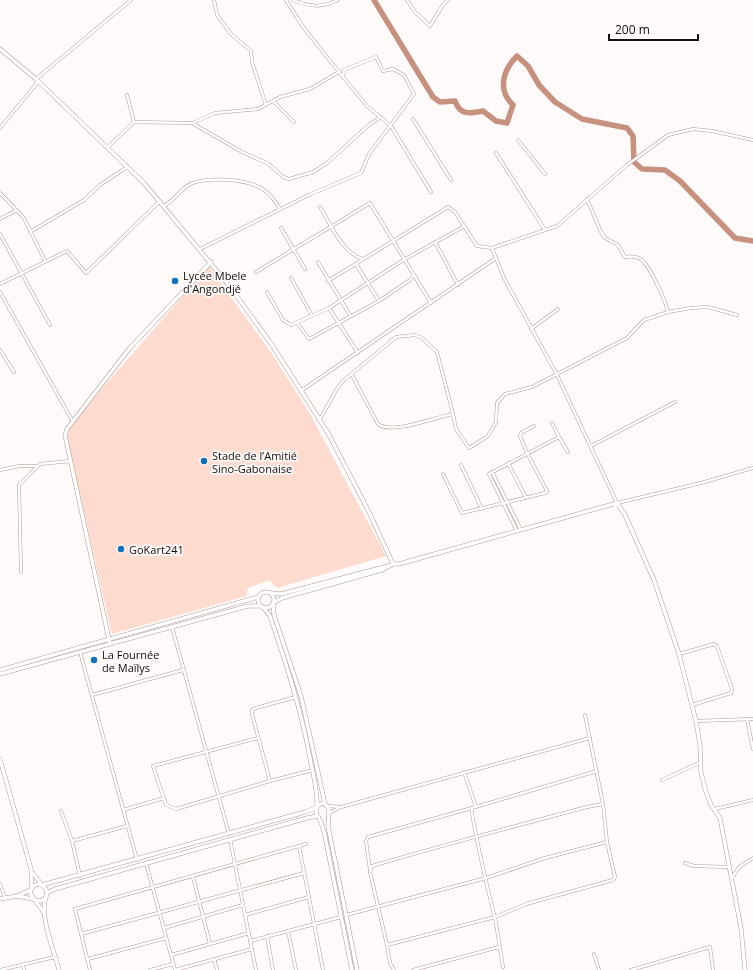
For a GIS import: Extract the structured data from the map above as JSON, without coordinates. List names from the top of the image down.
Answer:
{
  "places": [
    "Lycée Mbele d'Angondjé",
    "Stade de l’Amitié Sino-Gabonaise",
    "GoKart241",
    "La Fournée de Maïlys"
  ],
  "scale_bar": "200 m"
}
